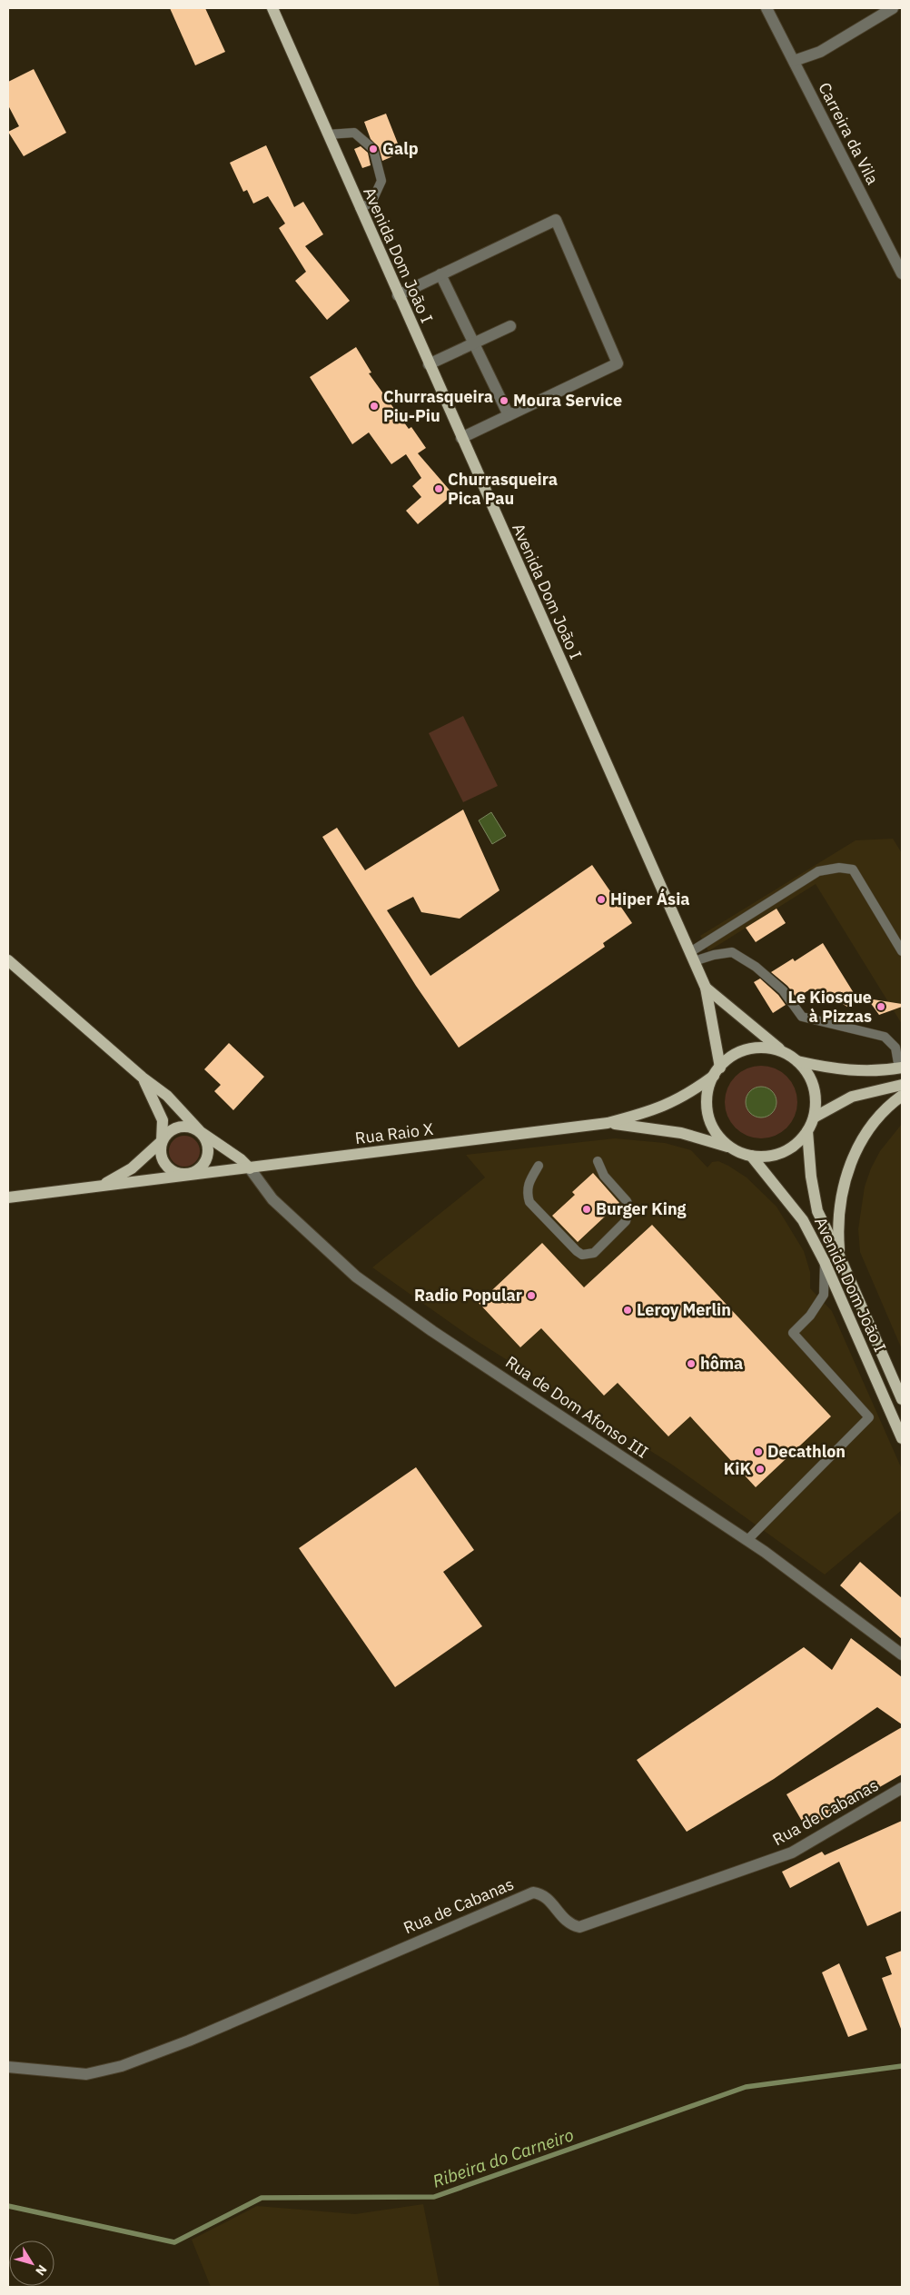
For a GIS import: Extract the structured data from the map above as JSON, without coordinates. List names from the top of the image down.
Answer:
{
  "streets": {
    "main road": ["Avenida Dom João I", "Rua Raio X"],
    "street": ["Carreira da Vila", "Rua de Dom Afonso III", "Rua de Cabanas"]
  },
  "crossings": [
    ["Avenida Dom João I", "Rua Raio X"],
    ["Rua Raio X", "Rua de Dom Afonso III"]
  ],
  "water": ["Ribeira do Carneiro"],
  "places": [
    "Galp",
    "Moura Service",
    "Churrasqueira Piu-Piu",
    "Churrasqueira Pica Pau",
    "Hiper Ásia",
    "Le Kiosque à Pizzas",
    "Burger King",
    "Radio Popular",
    "Leroy Merlin",
    "hôma",
    "Decathlon",
    "KiK"
  ],
  "north": "bottom right"
}
